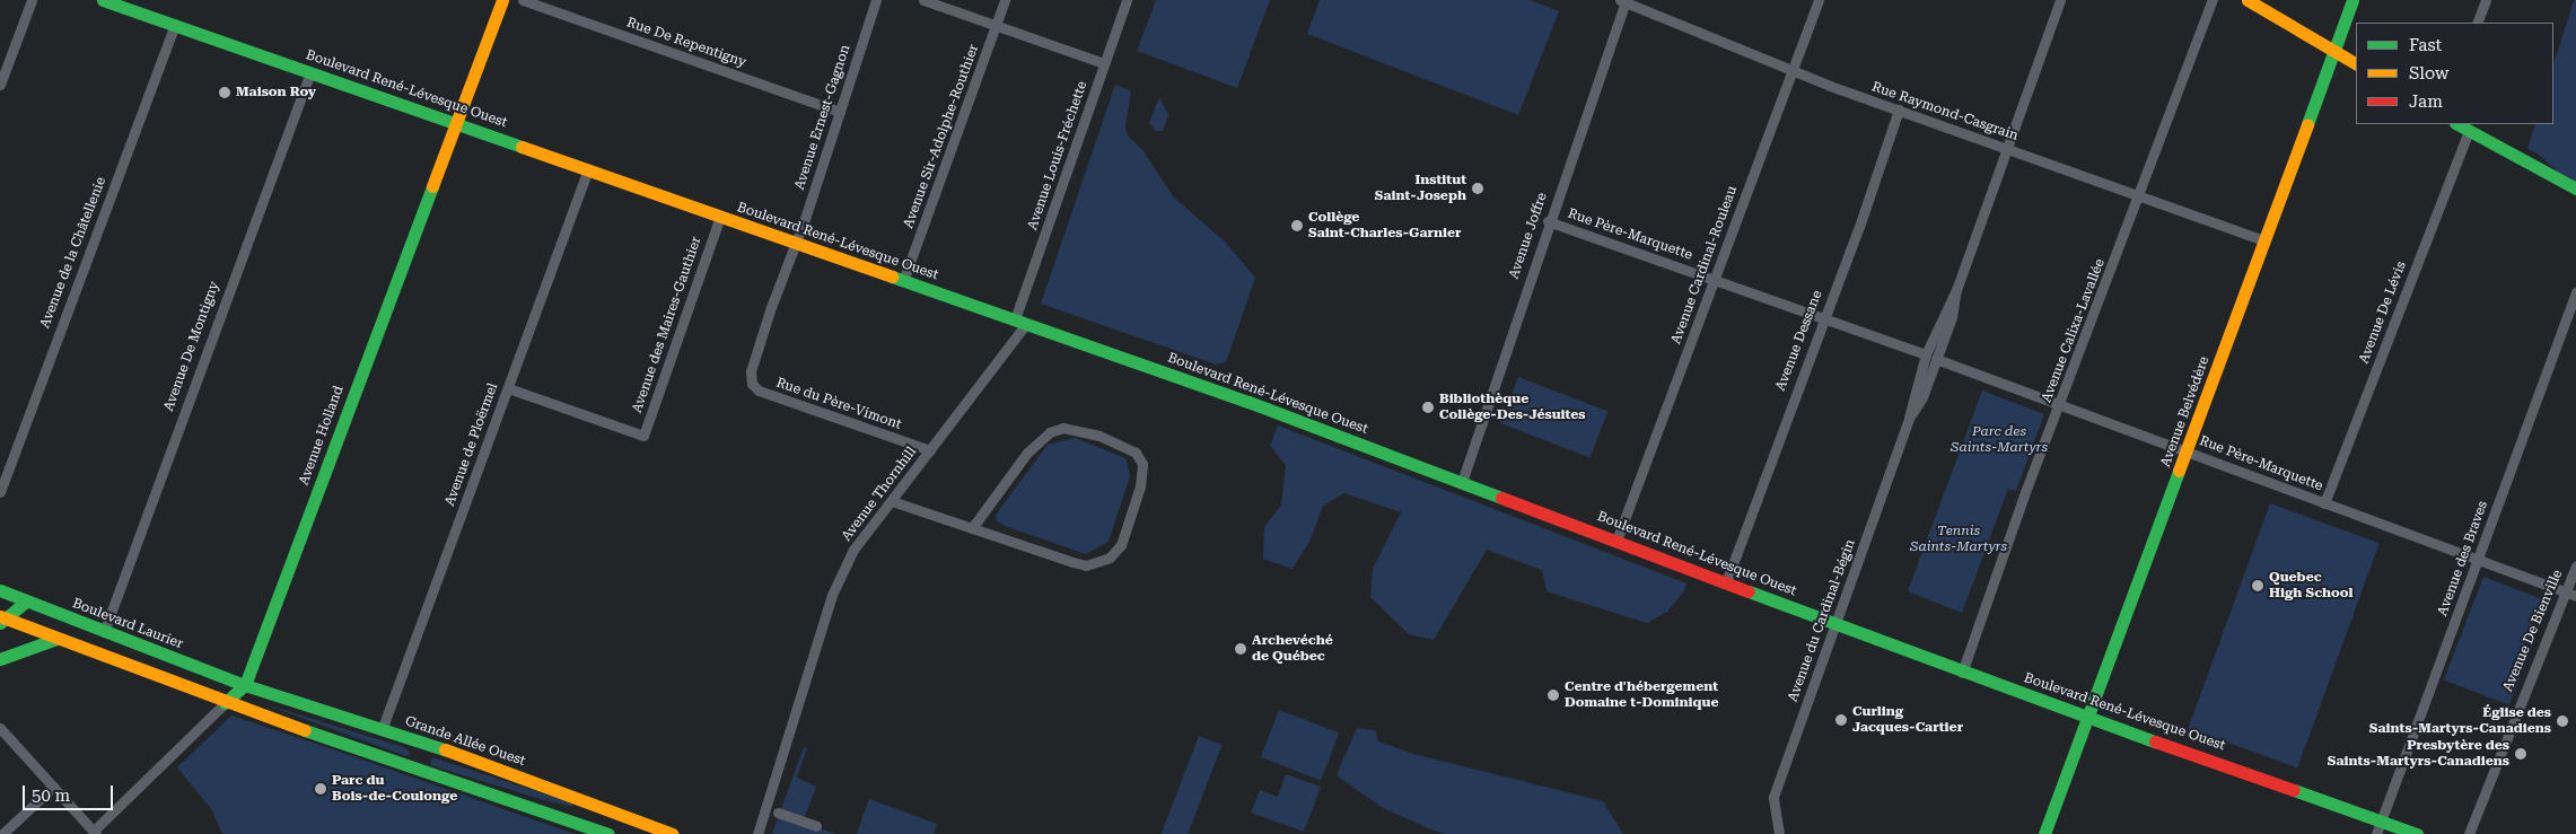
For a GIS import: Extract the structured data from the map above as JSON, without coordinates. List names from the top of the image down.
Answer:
{
  "streets": {
    "main road": [
      "Boulevard René-Lévesque Ouest",
      "Avenue Belvédère",
      "Avenue Holland",
      "Boulevard Laurier",
      "Grande Allée Ouest"
    ],
    "street": [
      "Rue De Repentigny",
      "Rue Raymond-Casgrain",
      "Avenue Ernest-Gagnon",
      "Avenue Sir-Adolphe-Routhier",
      "Avenue Louis-Fréchette",
      "Rue Père-Marquette",
      "Avenue Joffre",
      "Avenue de la Châtellenie",
      "Avenue Cardinal-Rouleau",
      "Avenue De Lévis",
      "Avenue des Maires-Gauthier",
      "Avenue Calixa-Lavallée",
      "Avenue Dessane",
      "Avenue De Montigny",
      "Rue du Père-Vimont",
      "Avenue de Ploërmel",
      "Avenue Thornhill",
      "Avenue des Braves",
      "Avenue du Cardinal-Bégin",
      "Avenue De Bienville"
    ]
  },
  "crossings": [
    ["Rue De Repentigny", "Avenue Ernest-Gagnon"],
    ["Boulevard René-Lévesque Ouest", "Avenue Ernest-Gagnon"],
    ["Boulevard René-Lévesque Ouest", "Avenue Sir-Adolphe-Routhier"],
    ["Boulevard René-Lévesque Ouest", "Avenue Louis-Fréchette"],
    ["Boulevard René-Lévesque Ouest", "Avenue Joffre"],
    ["Boulevard René-Lévesque Ouest", "Avenue de la Châtellenie"],
    ["Boulevard René-Lévesque Ouest", "Avenue Cardinal-Rouleau"],
    ["Boulevard René-Lévesque Ouest", "Avenue des Maires-Gauthier"],
    ["Boulevard René-Lévesque Ouest", "Avenue Calixa-Lavallée"],
    ["Boulevard René-Lévesque Ouest", "Avenue Dessane"],
    ["Boulevard René-Lévesque Ouest", "Avenue De Montigny"],
    ["Boulevard René-Lévesque Ouest", "Rue du Père-Vimont"],
    ["Boulevard René-Lévesque Ouest", "Avenue Belvédère"],
    ["Boulevard René-Lévesque Ouest", "Avenue Holland"],
    ["Boulevard René-Lévesque Ouest", "Avenue de Ploërmel"],
    ["Boulevard René-Lévesque Ouest", "Avenue Thornhill"],
    ["Boulevard René-Lévesque Ouest", "Avenue des Braves"],
    ["Boulevard René-Lévesque Ouest", "Avenue du Cardinal-Bégin"],
    ["Rue Raymond-Casgrain", "Avenue Joffre"],
    ["Rue Raymond-Casgrain", "Avenue Cardinal-Rouleau"],
    ["Rue Raymond-Casgrain", "Avenue Calixa-Lavallée"],
    ["Rue Raymond-Casgrain", "Avenue Dessane"],
    ["Rue Raymond-Casgrain", "Avenue Belvédère"],
    ["Rue Raymond-Casgrain", "Avenue du Cardinal-Bégin"],
    ["Avenue Ernest-Gagnon", "Rue du Père-Vimont"],
    ["Avenue Louis-Fréchette", "Avenue Thornhill"],
    ["Rue Père-Marquette", "Avenue Joffre"],
    ["Rue Père-Marquette", "Avenue Cardinal-Rouleau"],
    ["Rue Père-Marquette", "Avenue De Lévis"],
    ["Rue Père-Marquette", "Avenue Calixa-Lavallée"],
    ["Rue Père-Marquette", "Avenue Dessane"],
    ["Rue Père-Marquette", "Avenue Belvédère"],
    ["Rue Père-Marquette", "Avenue des Braves"],
    ["Rue Père-Marquette", "Avenue du Cardinal-Bégin"],
    ["Rue Père-Marquette", "Avenue De Bienville"],
    ["Avenue des Maires-Gauthier", "Avenue de Ploërmel"],
    ["Avenue De Montigny", "Boulevard Laurier"],
    ["Rue du Père-Vimont", "Avenue Thornhill"],
    ["Avenue Holland", "Boulevard Laurier"],
    ["Avenue Holland", "Grande Allée Ouest"],
    ["Avenue de Ploërmel", "Grande Allée Ouest"],
    ["Boulevard Laurier", "Grande Allée Ouest"]
  ],
  "parks": ["Parc des Saints-Martyrs", "Tennis Saints-Martyrs"],
  "places": [
    "Maison Roy",
    "Institut Saint-Joseph",
    "Collège Saint-Charles-Garnier",
    "Bibliothèque Collège-Des-Jésuites",
    "Quebec High School",
    "Archevéché de Québec",
    "Centre d'hébergement Domaine t-Dominique",
    "Curling Jacques-Cartier",
    "Église des Saints-Martyrs-Canadiens",
    "Presbytère des Saints-Martyrs-Canadiens",
    "Parc du Bois-de-Coulonge"
  ],
  "legend": ["Fast", "Slow", "Jam"],
  "scale_bar": "50 m"
}
